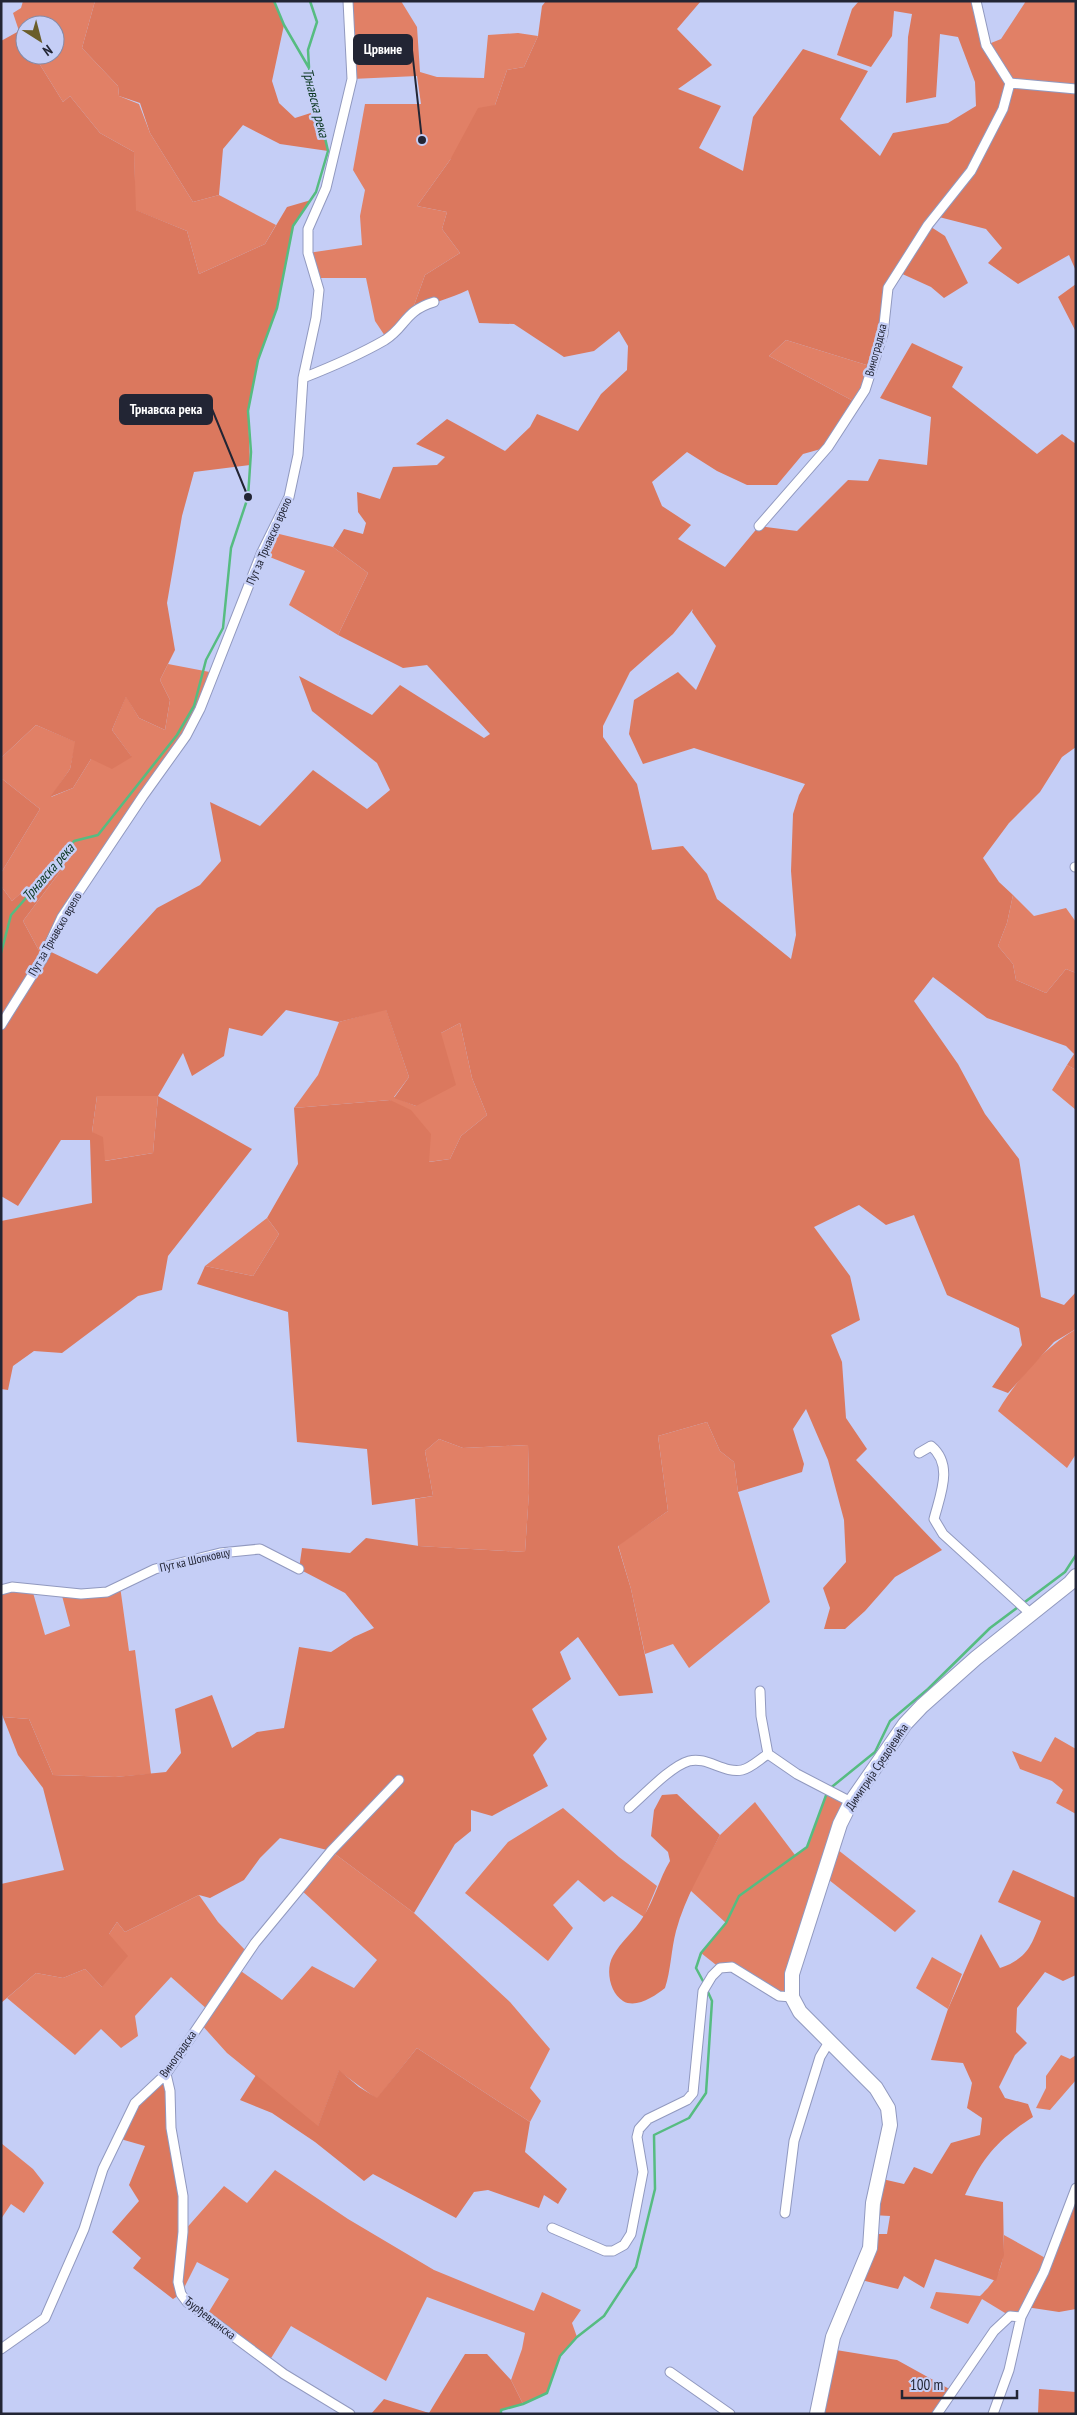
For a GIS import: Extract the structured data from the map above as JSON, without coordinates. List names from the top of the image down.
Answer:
{
  "streets": {
    "street": [
      "Виноградска",
      "Пут за Трнавско врело",
      "Пут ка Шопковцу",
      "Димитрија Средојевића",
      "Ђурђевданска"
    ]
  },
  "crossings": [
    ["Виноградска", "Ђурђевданска"]
  ],
  "water": ["Трнавска река"],
  "places": ["Црвине", "Трнавска река"],
  "scale_bar": "100 m",
  "north": "bottom right"
}
